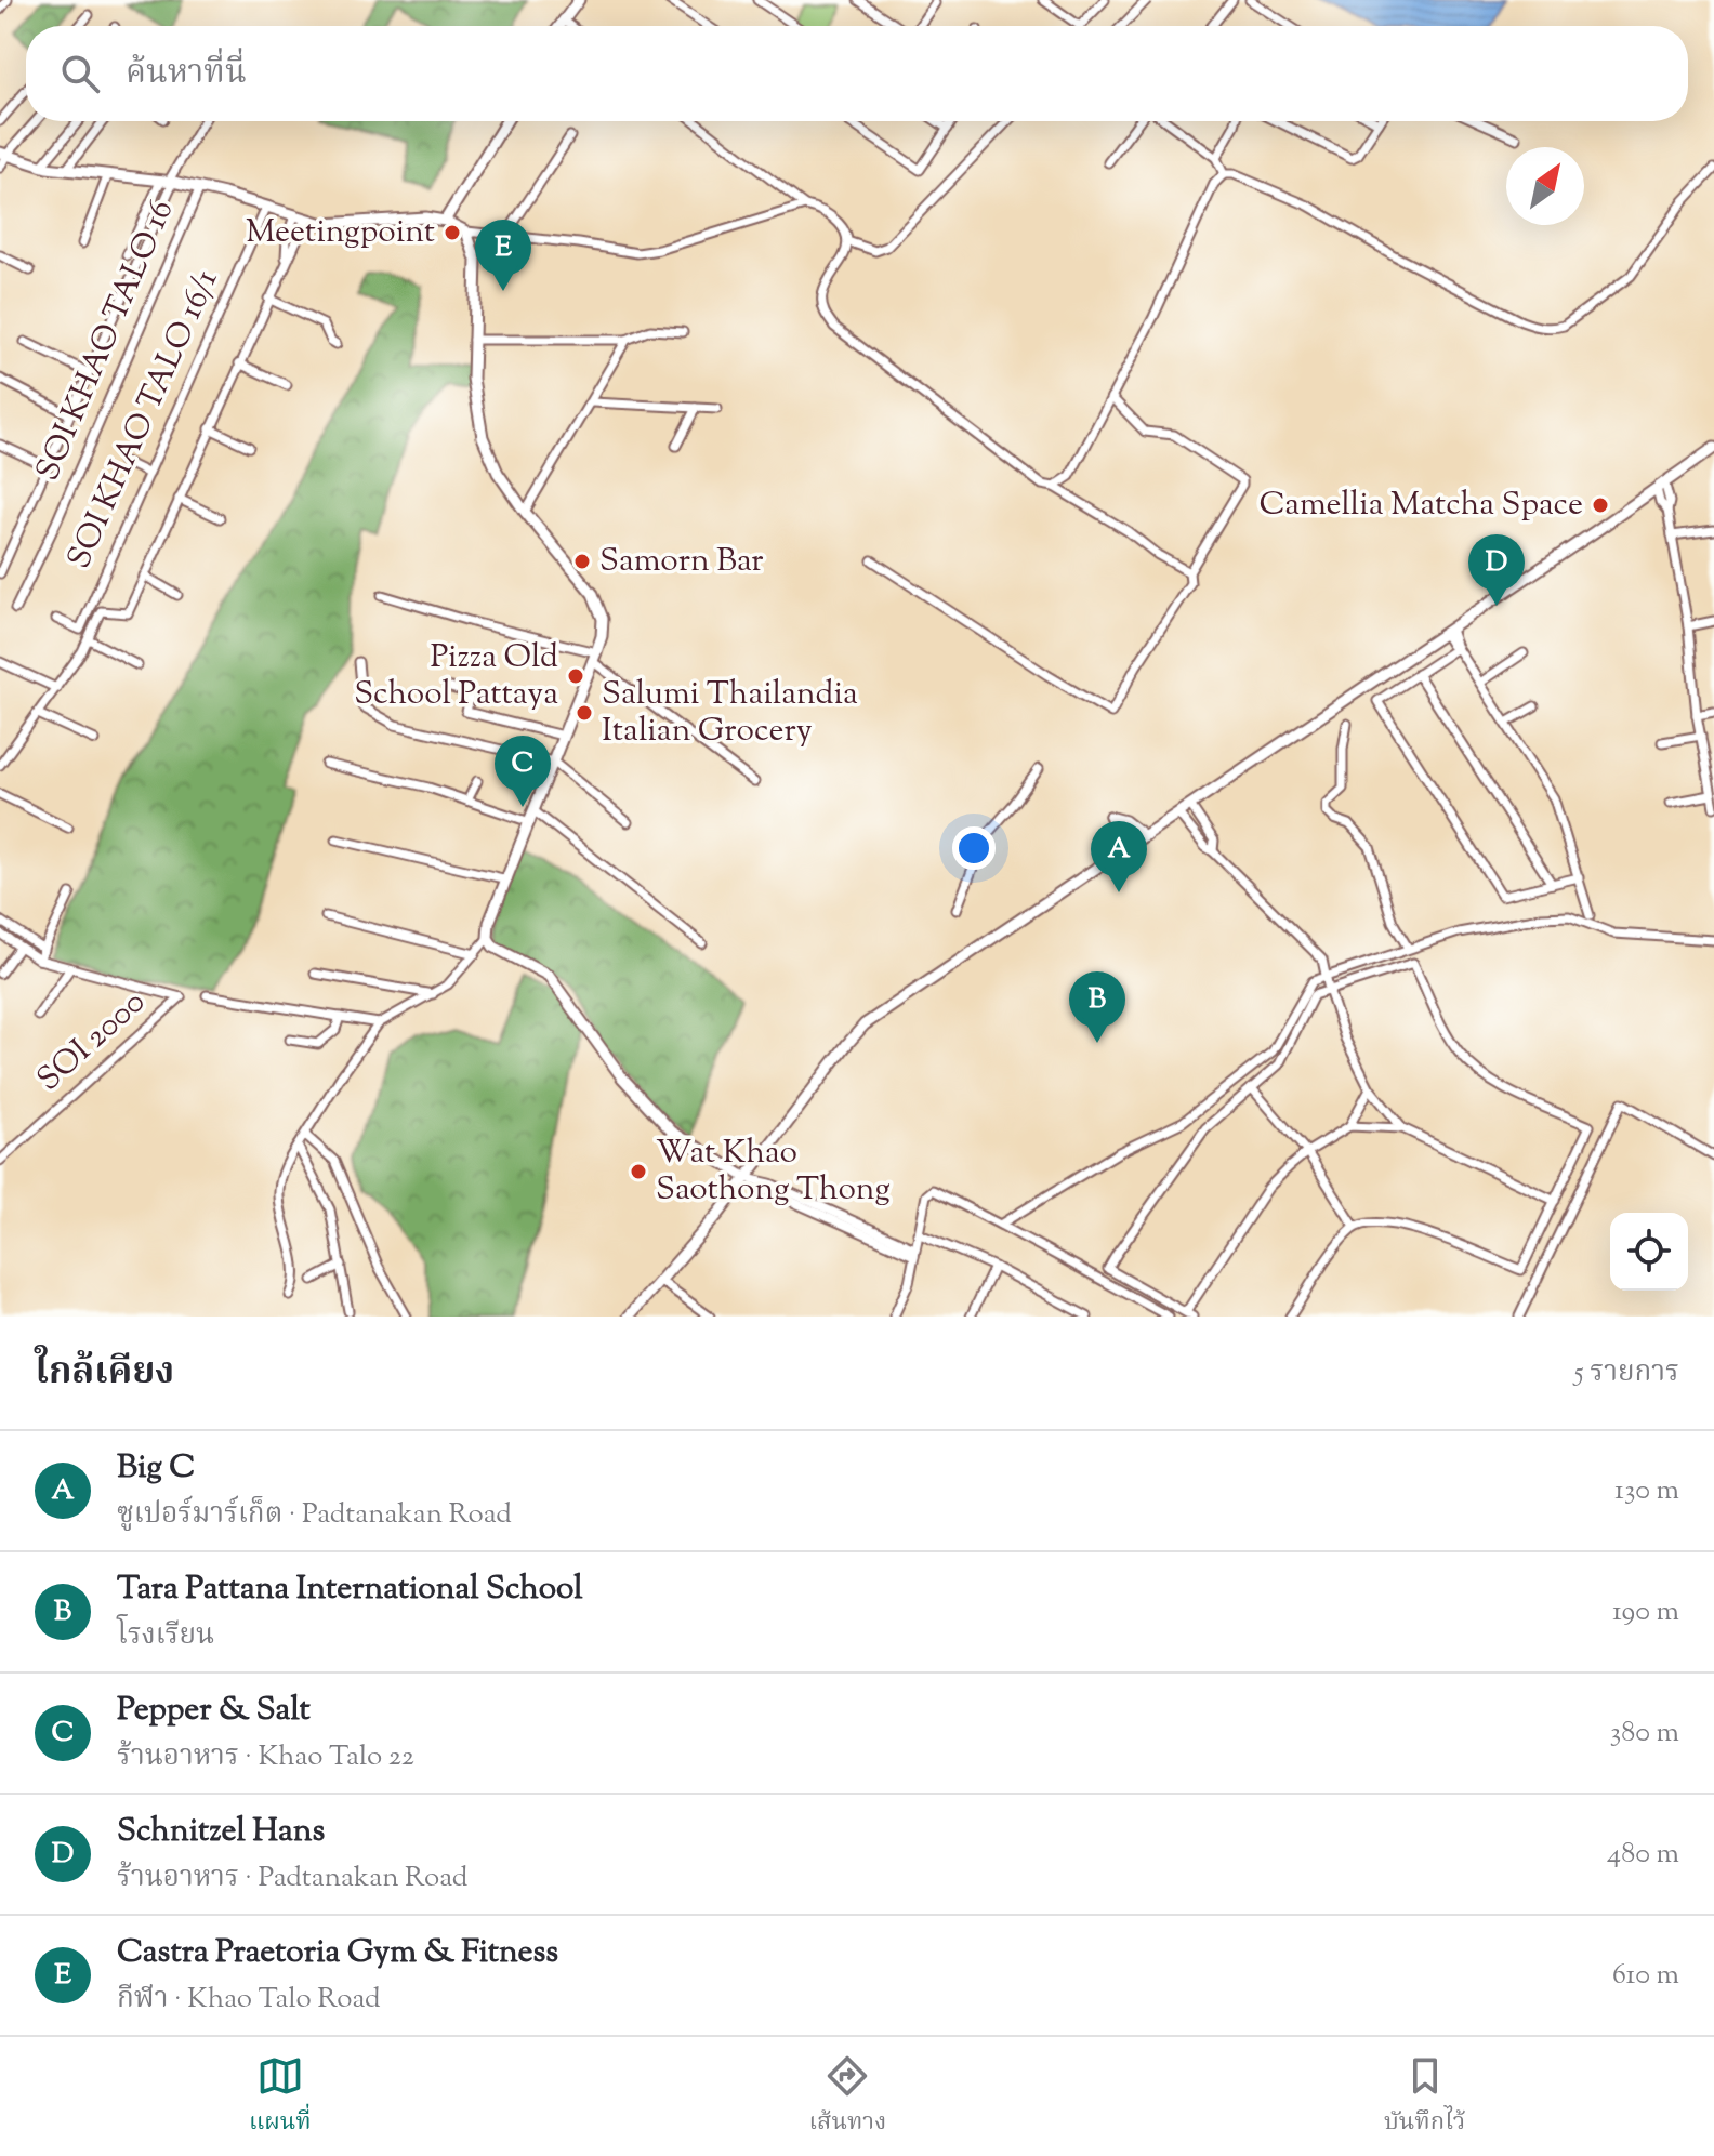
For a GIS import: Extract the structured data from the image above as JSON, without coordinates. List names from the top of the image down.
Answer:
{
  "streets": {
    "street": ["SOI KHAO TALO 16", "SOI KHAO TALO 16/1", "SOI 2000"]
  },
  "places": [
    "Meetingpoint",
    "Camellia Matcha Space",
    "Samorn Bar",
    "Pizza Old School Pattaya",
    "Salumi Thailandia Italian Grocery",
    "Wat Khao Saothong Thong"
  ],
  "north": "top right",
  "page": {
    "search": "ค้นหาที่นี่",
    "pins": [
      "E",
      "D",
      "C",
      "A",
      "B"
    ],
    "heading": ["ใกล้เคียง", "5 รายการ"],
    "list": [
      {
        "mark": "A",
        "name": "Big C",
        "note": "ซูเปอร์มาร์เก็ต · Padtanakan Road",
        "value": "130 m"
      },
      {
        "mark": "B",
        "name": "Tara Pattana International School",
        "note": "โรงเรียน",
        "value": "190 m"
      },
      {
        "mark": "C",
        "name": "Pepper & Salt",
        "note": "ร้านอาหาร · Khao Talo 22",
        "value": "380 m"
      },
      {
        "mark": "D",
        "name": "Schnitzel Hans",
        "note": "ร้านอาหาร · Padtanakan Road",
        "value": "480 m"
      },
      {
        "mark": "E",
        "name": "Castra Praetoria Gym & Fitness",
        "note": "กีฬา · Khao Talo Road",
        "value": "610 m"
      }
    ],
    "nav": ["แผนที่", "เส้นทาง", "บันทึกไว้"]
  }
}
